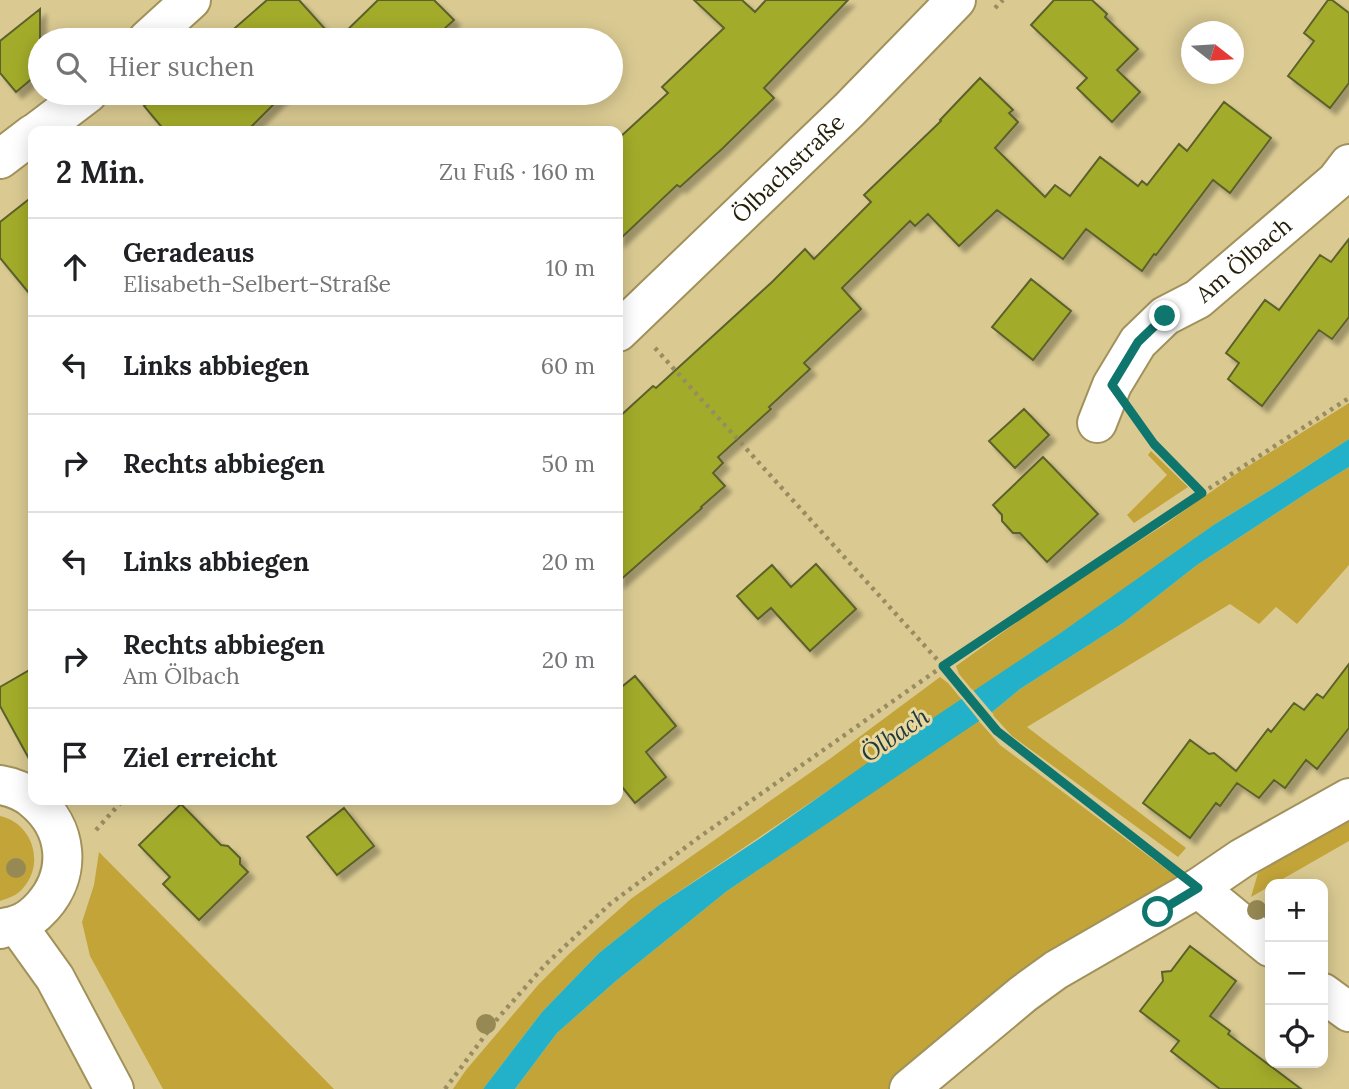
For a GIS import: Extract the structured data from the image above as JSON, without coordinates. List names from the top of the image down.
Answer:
{
  "streets": {
    "street": ["Ölbachstraße", "Am Ölbach"]
  },
  "water": ["Ölbach"],
  "north": "right",
  "page": {
    "search": "Hier suchen",
    "heading": ["2 Min.", "Zu Fuß · 160 m"],
    "list": [
      ["Geradeaus", "Elisabeth-Selbert-Straße", "10 m"],
      ["Links abbiegen", "60 m"],
      ["Rechts abbiegen", "50 m"],
      ["Links abbiegen", "20 m"],
      ["Rechts abbiegen", "Am Ölbach", "20 m"],
      "Ziel erreicht"
    ],
    "map_buttons": ["+", "−"]
  }
}
